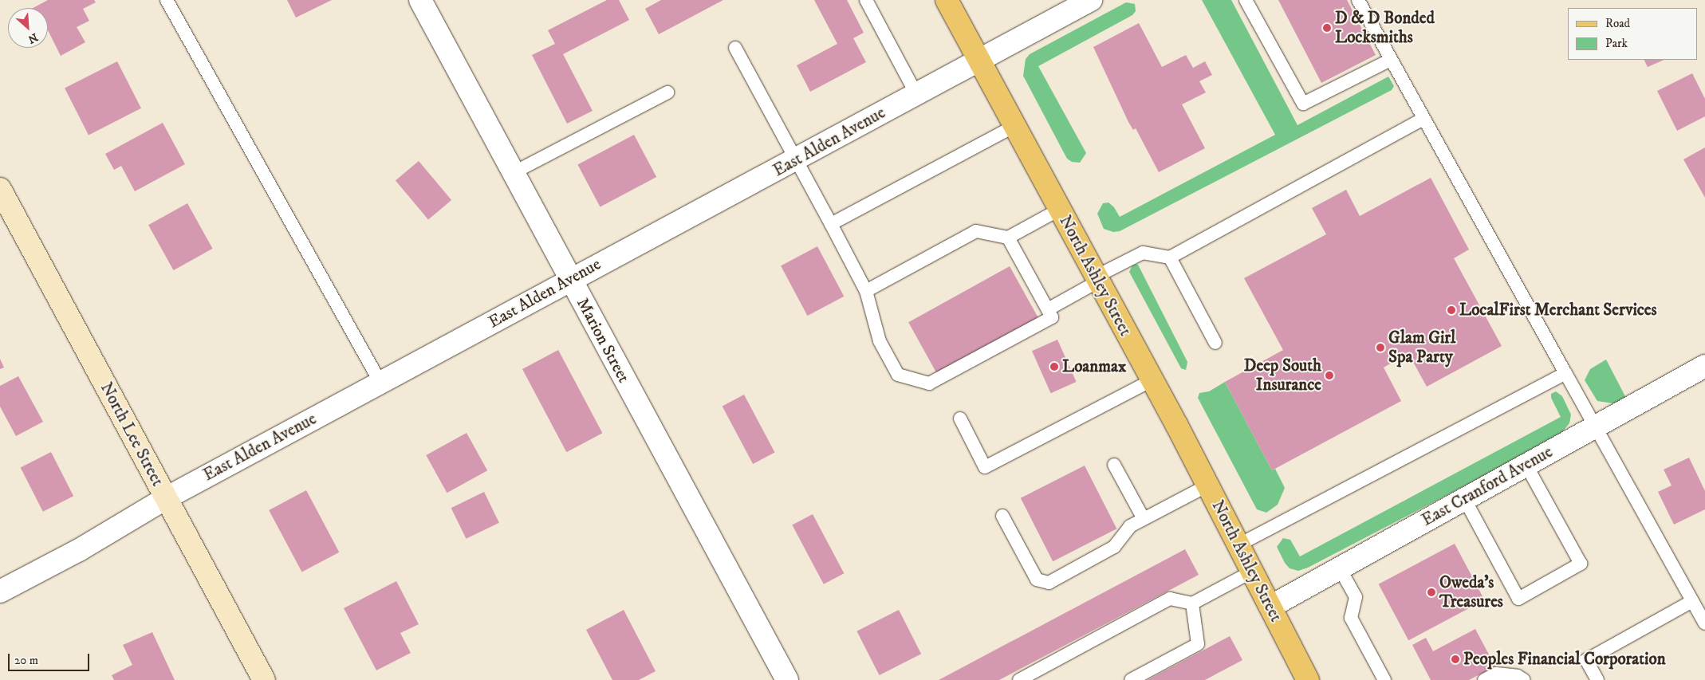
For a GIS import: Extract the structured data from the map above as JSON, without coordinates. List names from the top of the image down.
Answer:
{
  "streets": {
    "main road": ["North Ashley Street"],
    "street": [
      "East Alden Avenue",
      "Marion Street",
      "North Lee Street",
      "East Cranford Avenue"
    ]
  },
  "crossings": [
    ["East Alden Avenue", "North Ashley Street"],
    ["East Alden Avenue", "Marion Street"],
    ["East Alden Avenue", "North Lee Street"],
    ["North Ashley Street", "East Cranford Avenue"]
  ],
  "places": [
    "D & D Bonded Locksmiths",
    "LocalFirst Merchant Services",
    "Glam Girl Spa Party",
    "Loanmax",
    "Deep South Insurance",
    "Oweda's Treasures",
    "Peoples Financial Corporation"
  ],
  "legend": ["Road", "Park"],
  "scale_bar": "20 m",
  "north": "bottom right"
}
